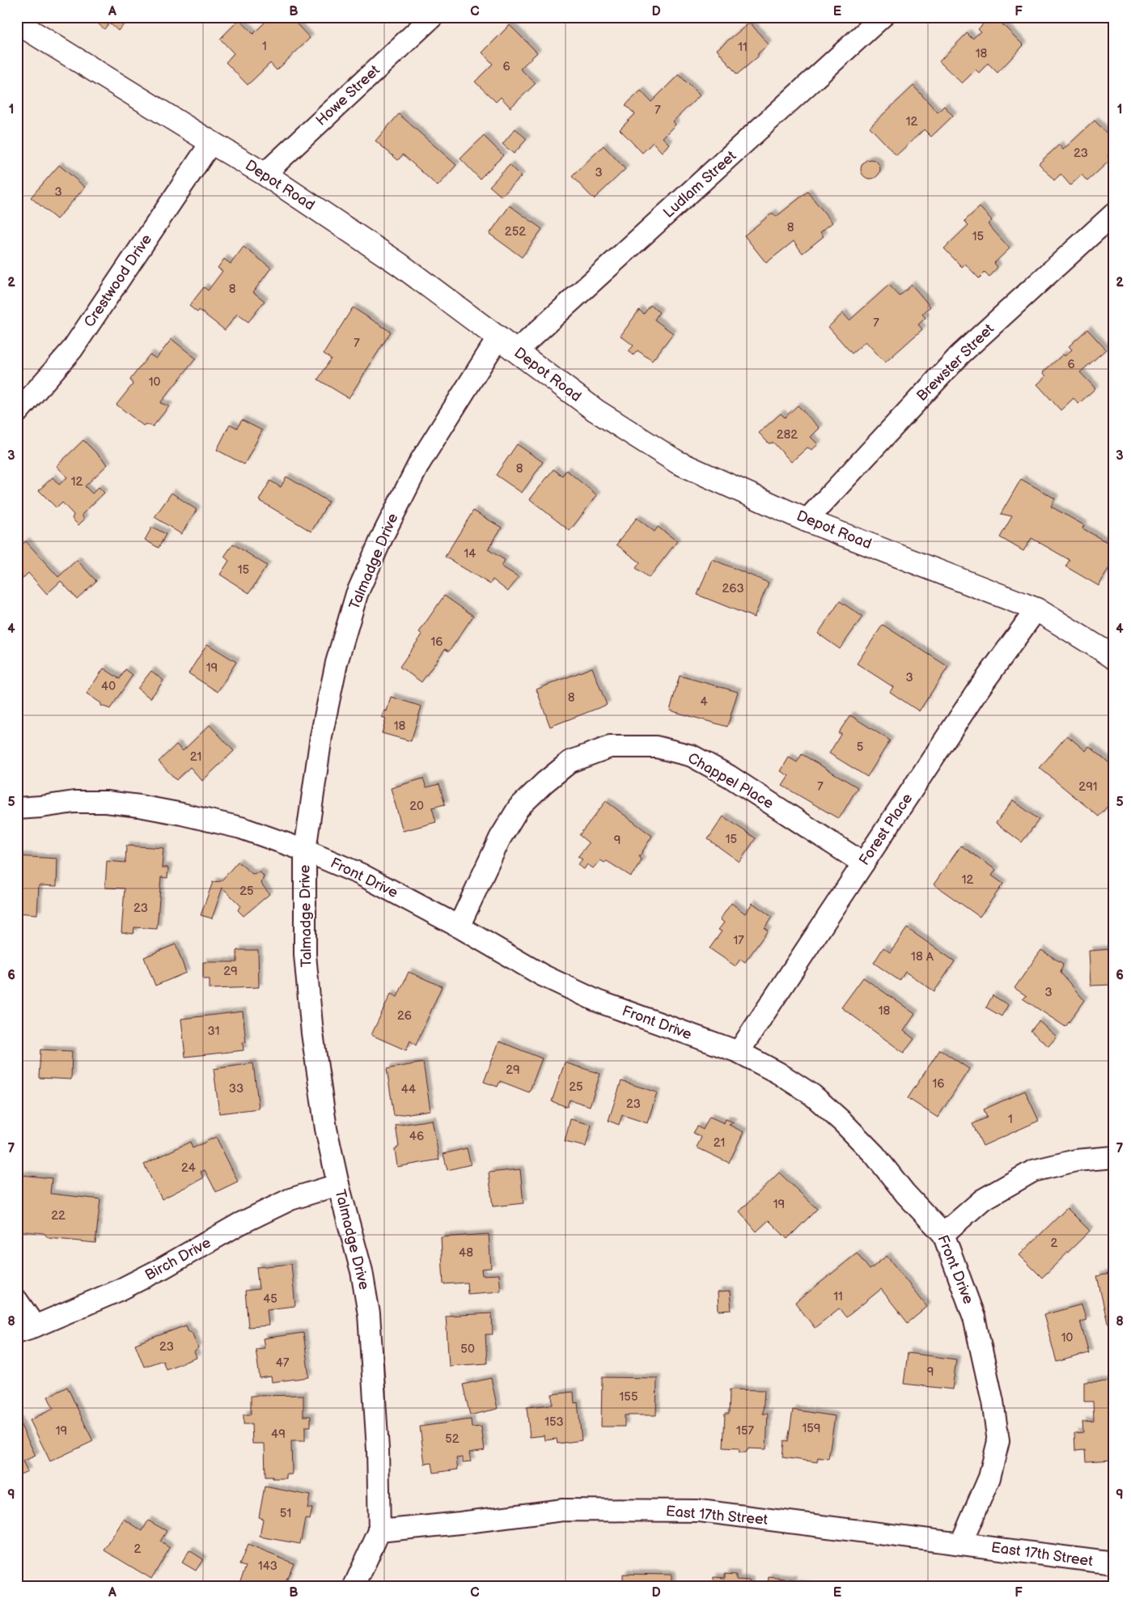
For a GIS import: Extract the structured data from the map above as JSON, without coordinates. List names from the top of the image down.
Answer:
{
  "streets": {
    "street": [
      "Howe Street",
      "Ludlam Street",
      "Depot Road",
      "Crestwood Drive",
      "Brewster Street",
      "Talmadge Drive",
      "Chappel Place",
      "Forest Place",
      "Front Drive",
      "Birch Drive",
      "East 17th Street"
    ]
  },
  "crossings": [
    ["Howe Street", "Depot Road"],
    ["Ludlam Street", "Depot Road"],
    ["Depot Road", "Crestwood Drive"],
    ["Depot Road", "Brewster Street"],
    ["Depot Road", "Talmadge Drive"],
    ["Depot Road", "Forest Place"],
    ["Talmadge Drive", "Front Drive"],
    ["Talmadge Drive", "Birch Drive"],
    ["Talmadge Drive", "East 17th Street"],
    ["Chappel Place", "Forest Place"],
    ["Chappel Place", "Front Drive"],
    ["Forest Place", "Front Drive"],
    ["Front Drive", "East 17th Street"]
  ],
  "house_numbers": [
    "1",
    "11",
    "18",
    "6",
    "7",
    "12",
    "23",
    "3",
    "3",
    "8",
    "252",
    "15",
    "8",
    "7",
    "7",
    "6",
    "10",
    "282",
    "8",
    "12",
    "14",
    "15",
    "263",
    "16",
    "19",
    "3",
    "40",
    "8",
    "4",
    "18",
    "5",
    "21",
    "7",
    "291",
    "20",
    "15",
    "9",
    "12",
    "25",
    "23",
    "17",
    "18 A",
    "29",
    "3",
    "18",
    "26",
    "31",
    "29",
    "16",
    "25",
    "33",
    "44",
    "23",
    "1",
    "46",
    "21",
    "24",
    "19",
    "22",
    "2",
    "48",
    "11",
    "45",
    "10",
    "23",
    "50",
    "47",
    "9",
    "155",
    "153",
    "159",
    "19",
    "157",
    "49",
    "52",
    "51",
    "2",
    "143"
  ],
  "grid": {
    "columns": [
      "A",
      "B",
      "C",
      "D",
      "E",
      "F"
    ],
    "rows": [
      "1",
      "2",
      "3",
      "4",
      "5",
      "6",
      "7",
      "8",
      "9"
    ]
  }
}
